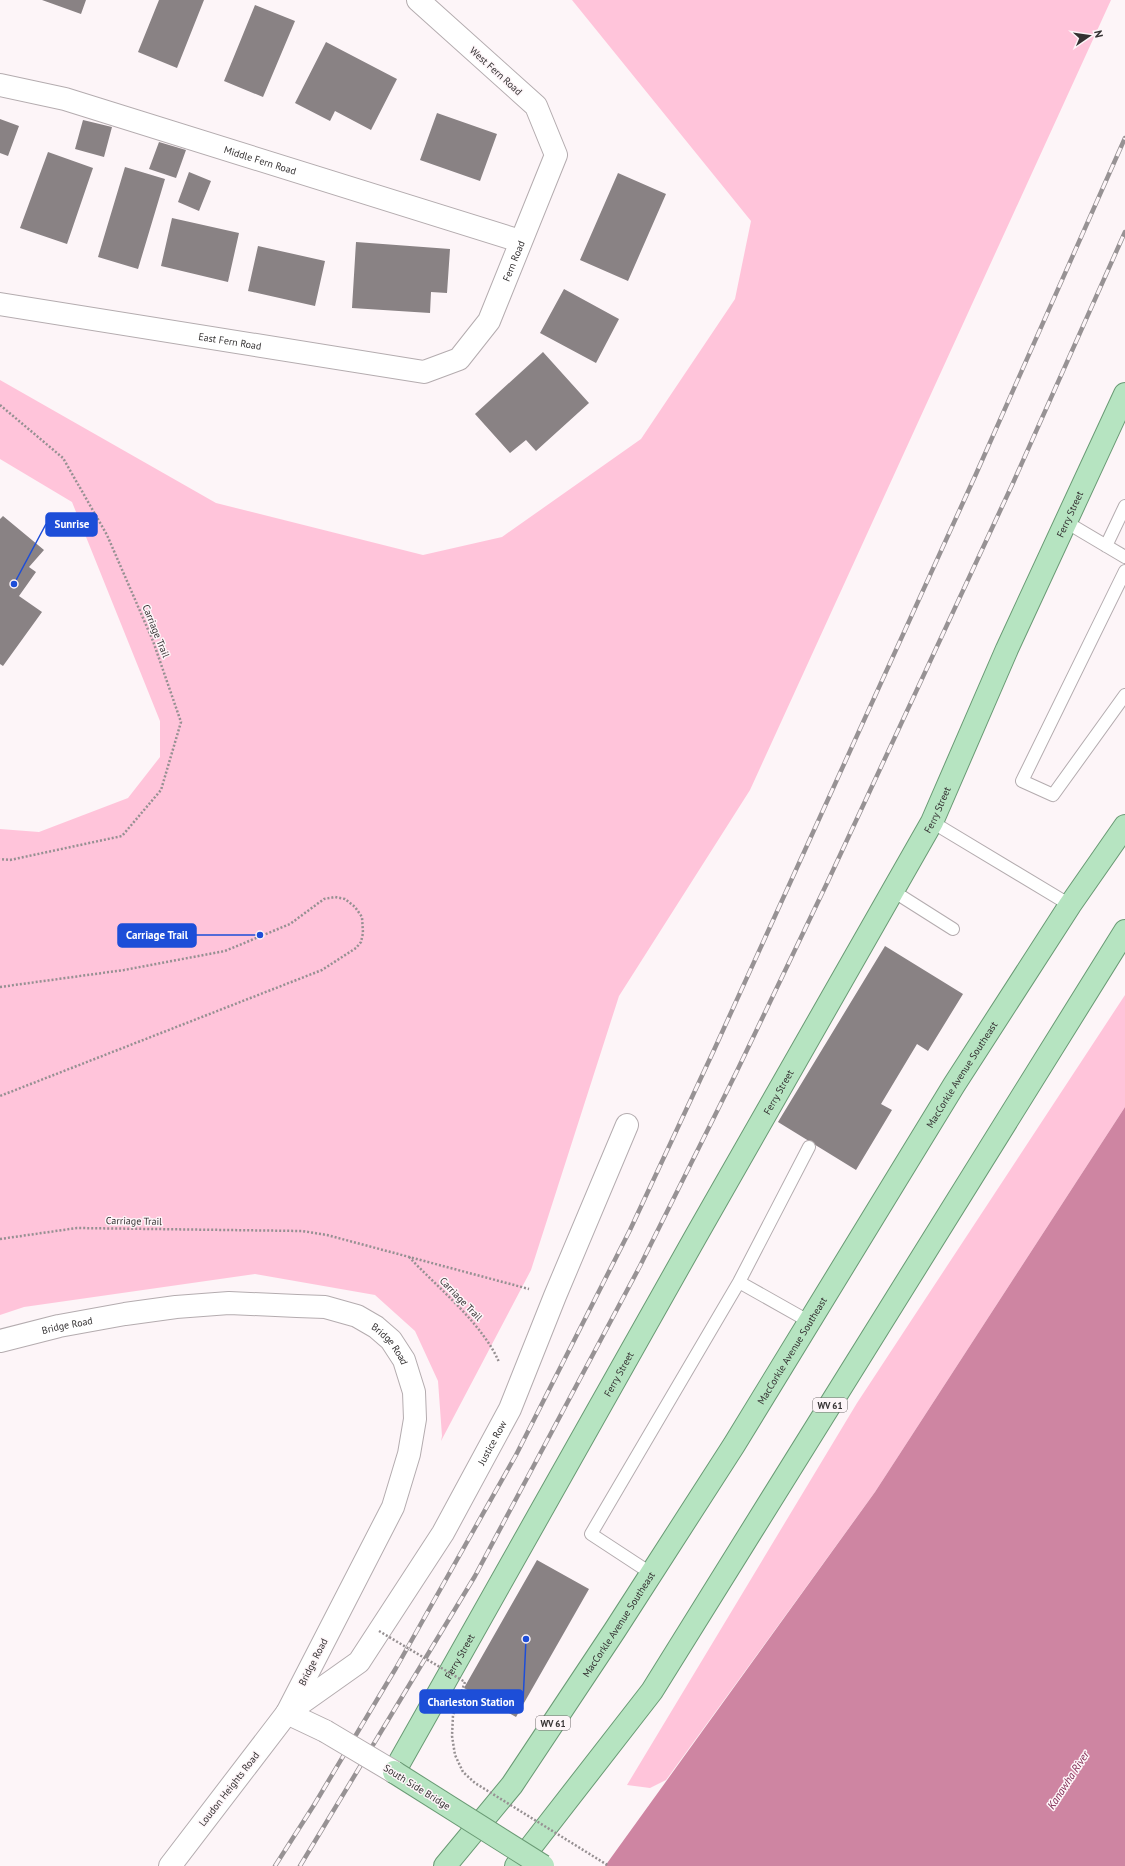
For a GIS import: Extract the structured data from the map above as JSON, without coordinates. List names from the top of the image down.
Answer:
{
  "streets": {
    "main road": [
      "Ferry Street",
      "MacCorkle Avenue Southeast",
      "WV 61",
      "South Side Bridge"
    ],
    "street": [
      "West Fern Road",
      "Middle Fern Road",
      "Fern Road",
      "East Fern Road",
      "Bridge Road",
      "Justice Row",
      "Loudon Heights Road"
    ],
    "path": ["Carriage Trail"]
  },
  "crossings": [
    ["West Fern Road", "Fern Road"],
    ["Middle Fern Road", "Fern Road"],
    ["Fern Road", "East Fern Road"],
    ["Ferry Street", "South Side Bridge"],
    ["Carriage Trail", "Justice Row"],
    ["Bridge Road", "Justice Row"],
    ["Bridge Road", "South Side Bridge"],
    ["Bridge Road", "Loudon Heights Road"],
    ["Justice Row", "South Side Bridge"],
    ["Justice Row", "Loudon Heights Road"],
    ["South Side Bridge", "Loudon Heights Road"]
  ],
  "water": ["Kanawha River"],
  "places": ["Sunrise", "Carriage Trail", "Charleston Station"],
  "north": "right"
}
